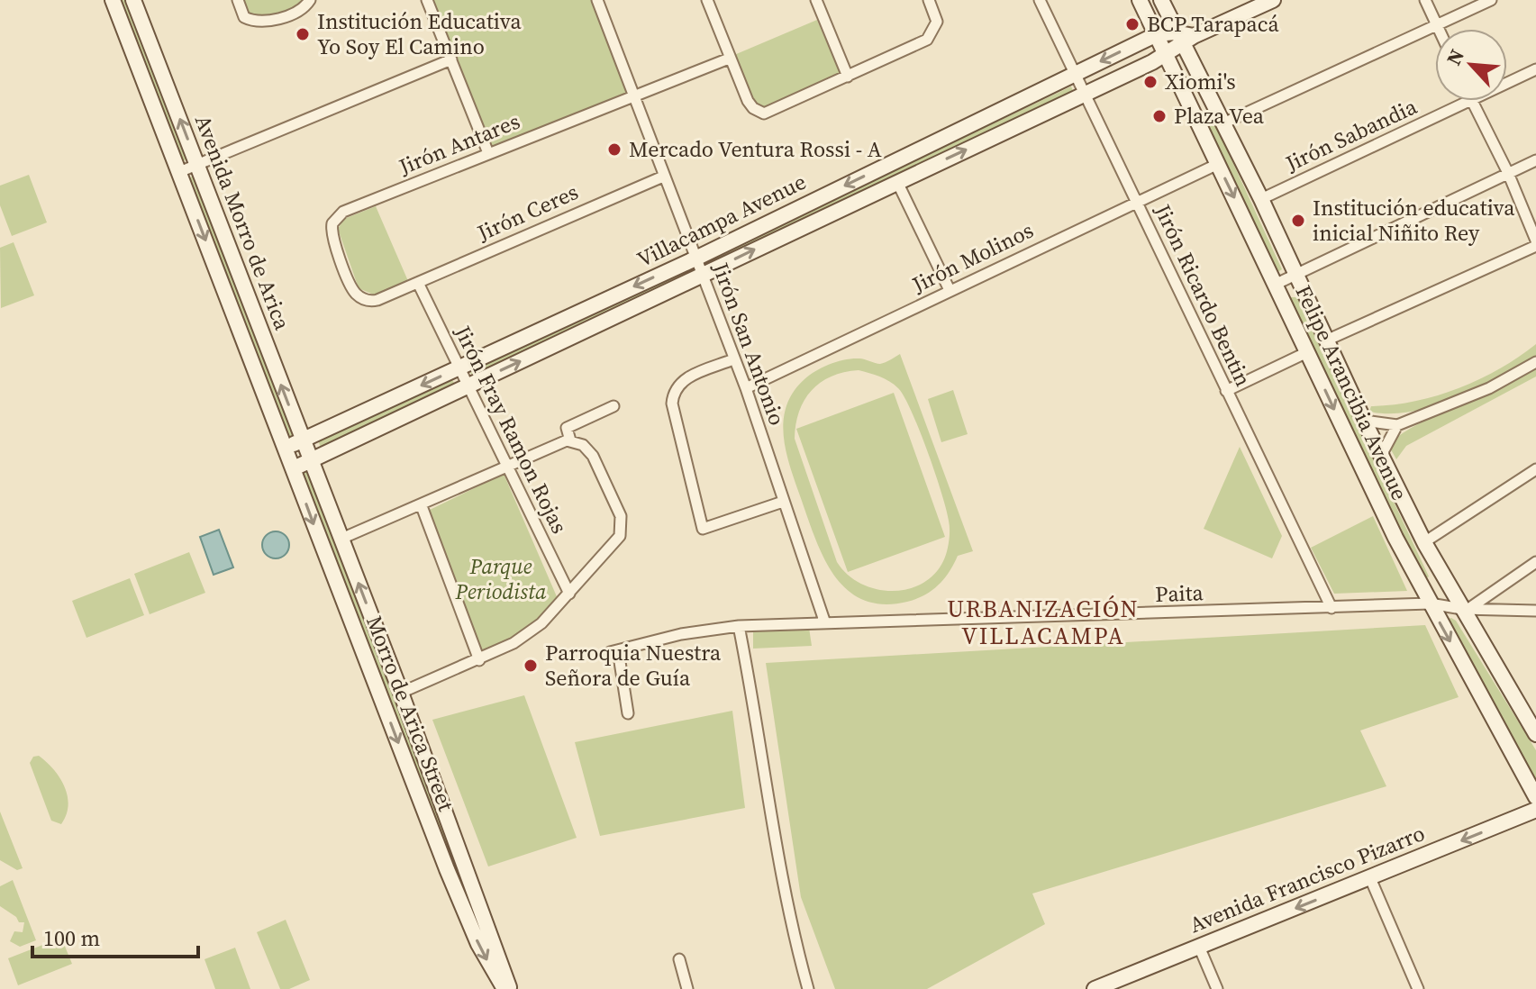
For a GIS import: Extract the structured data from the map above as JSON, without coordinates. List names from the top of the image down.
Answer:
{
  "streets": {
    "main road": [
      "Villacampa Avenue",
      "Avenida Morro de Arica",
      "Felipe Arancibia Avenue",
      "Morro de Arica Street",
      "Avenida Francisco Pizarro"
    ],
    "street": [
      "Jirón Sabandia",
      "Jirón Antares",
      "Jirón Ceres",
      "Jirón Molinos",
      "Jirón Ricardo Bentin",
      "Jirón San Antonio",
      "Jirón Fray Ramon Rojas",
      "Paita"
    ]
  },
  "crossings": [
    ["Jirón Sabandia", "Felipe Arancibia Avenue"],
    ["Jirón Antares", "Jirón Ceres"],
    ["Jirón Antares", "Jirón San Antonio"],
    ["Jirón Antares", "Jirón Fray Ramon Rojas"],
    ["Jirón Ceres", "Jirón San Antonio"],
    ["Jirón Ceres", "Jirón Fray Ramon Rojas"],
    ["Villacampa Avenue", "Avenida Morro de Arica"],
    ["Villacampa Avenue", "Jirón Ricardo Bentin"],
    ["Villacampa Avenue", "Jirón San Antonio"],
    ["Villacampa Avenue", "Felipe Arancibia Avenue"],
    ["Villacampa Avenue", "Jirón Fray Ramon Rojas"],
    ["Villacampa Avenue", "Morro de Arica Street"],
    ["Avenida Morro de Arica", "Morro de Arica Street"],
    ["Jirón Molinos", "Jirón Ricardo Bentin"],
    ["Jirón Molinos", "Jirón San Antonio"],
    ["Jirón Molinos", "Felipe Arancibia Avenue"],
    ["Jirón Ricardo Bentin", "Paita"],
    ["Jirón San Antonio", "Paita"],
    ["Felipe Arancibia Avenue", "Paita"]
  ],
  "one_way": ["Avenida Francisco Pizarro"],
  "districts": ["URBANIZACIÓN VILLACAMPA"],
  "parks": ["Parque Periodista"],
  "places": [
    "BCP Tarapacá",
    "Institución Educativa Yo Soy El Camino",
    "Xiomi's",
    "Plaza Vea",
    "Mercado Ventura Rossi - A",
    "Institución educativa inicial Niñito Rey",
    "Parroquia Nuestra Señora de Guía"
  ],
  "scale_bar": "100 m",
  "north": "top left"
}
